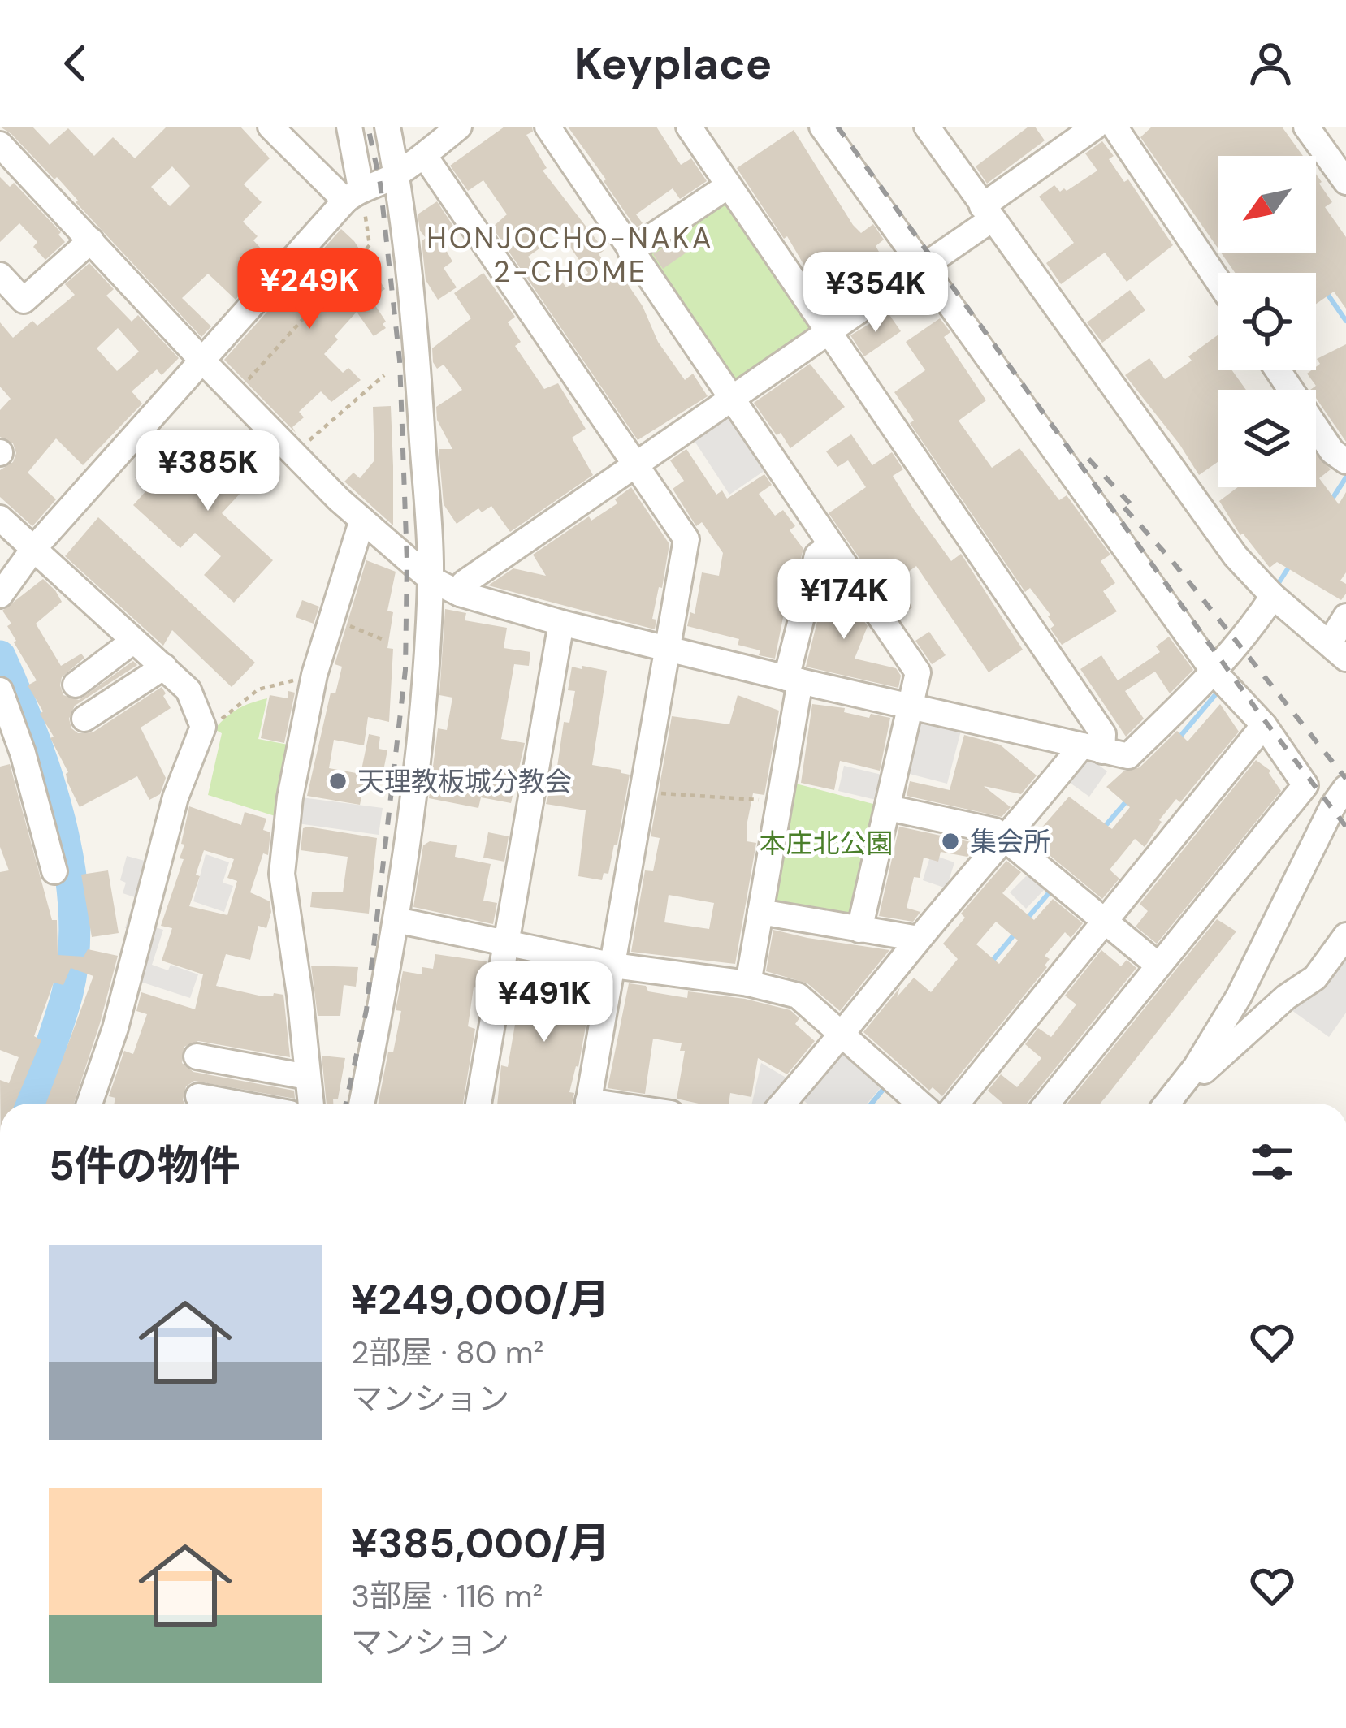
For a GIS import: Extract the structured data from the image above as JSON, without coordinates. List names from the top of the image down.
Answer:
{
  "districts": ["HONJOCHO-NAKA 2-CHOME"],
  "parks": ["本庄北公園"],
  "places": ["天理教板城分教会", "集会所"],
  "north": "bottom left",
  "page": {
    "header": "Keyplace",
    "price": [
      "¥249K",
      "¥354K",
      "¥385K",
      "¥174K",
      "¥491K"
    ],
    "heading": "5件の物件",
    "list": [
      {
        "name": "¥249,000/月",
        "note": "2部屋 · 80 m² · マンション"
      },
      {
        "name": "¥385,000/月",
        "note": "3部屋 · 116 m² · マンション"
      }
    ]
  }
}
